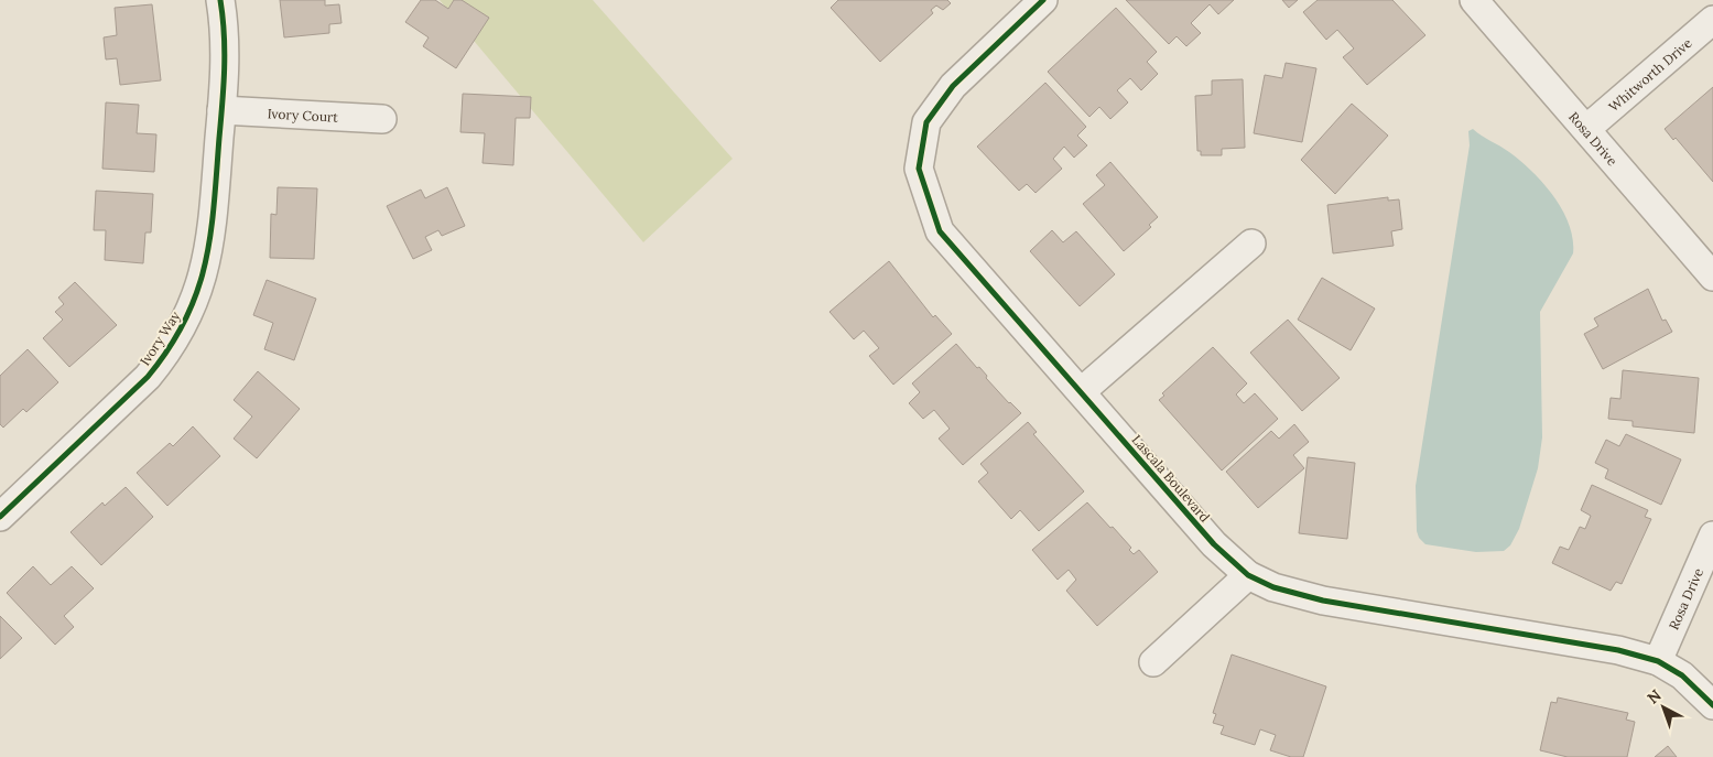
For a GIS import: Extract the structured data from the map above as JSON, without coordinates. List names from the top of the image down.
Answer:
{
  "streets": {
    "street": [
      "Whitworth Drive",
      "Ivory Court",
      "Rosa Drive",
      "Ivory Way",
      "Lascala Boulevard"
    ]
  },
  "crossings": [
    ["Whitworth Drive", "Rosa Drive"],
    ["Ivory Court", "Ivory Way"],
    ["Rosa Drive", "Lascala Boulevard"]
  ],
  "north": "top left"
}
